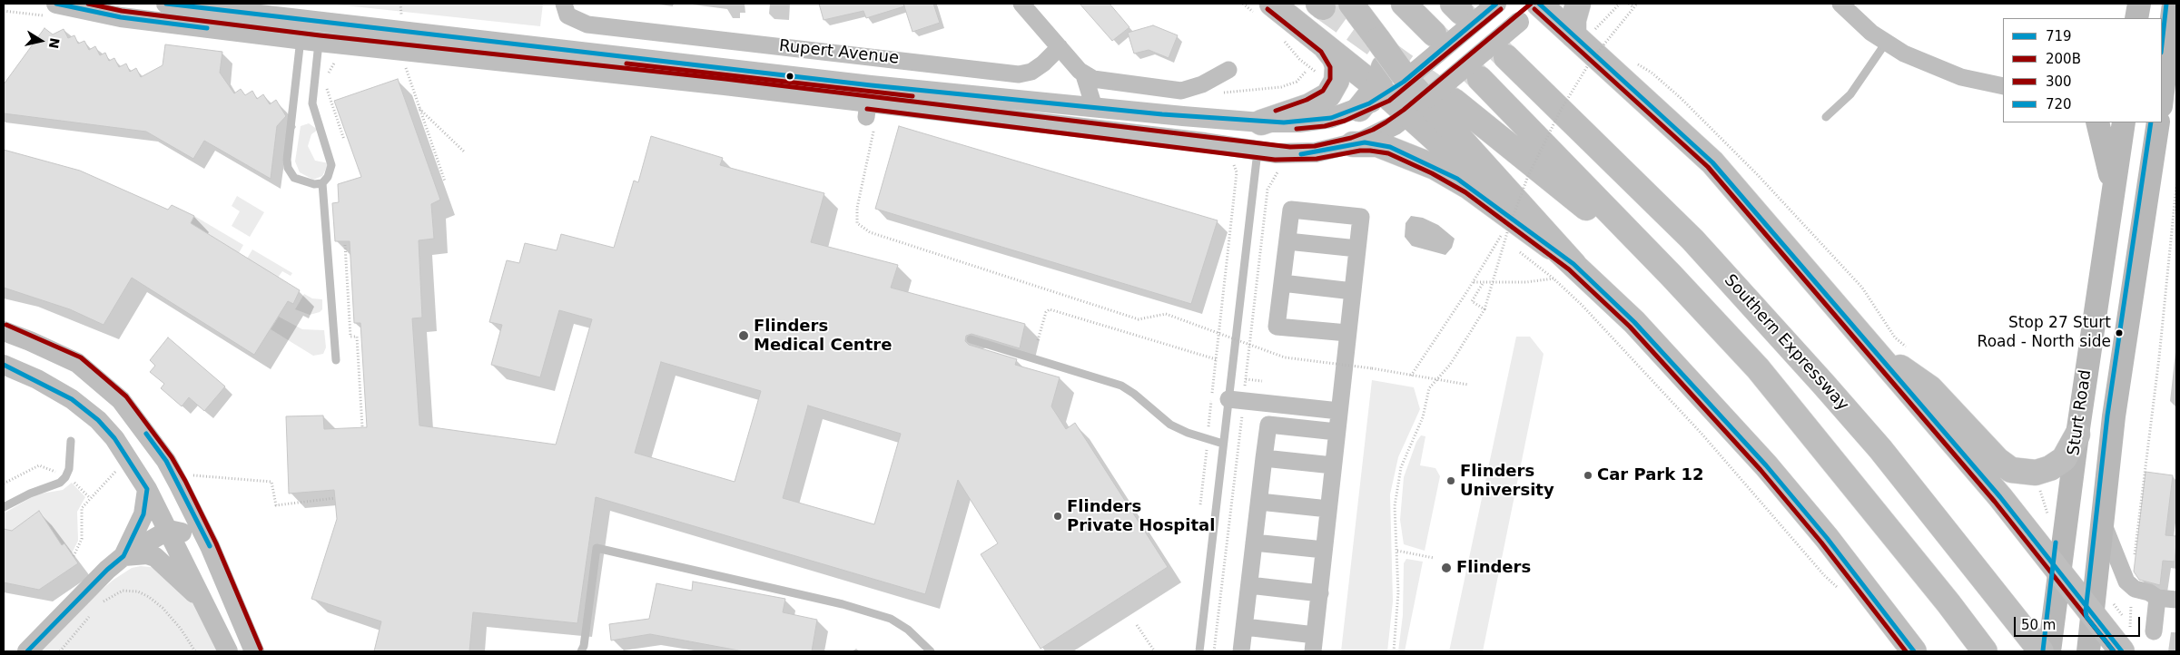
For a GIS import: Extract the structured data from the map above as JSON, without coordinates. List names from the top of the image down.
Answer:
{
  "streets": {
    "highway": ["Southern Expressway"],
    "main road": ["Sturt Road"],
    "street": ["Rupert Avenue"]
  },
  "places": [
    "Stop 27 Sturt Road - North side",
    "Flinders Medical Centre",
    "Car Park 12",
    "Flinders University",
    "Flinders Private Hospital",
    "Flinders"
  ],
  "lines": [
    "transit line 719",
    "transit line 300",
    "transit line 720",
    "transit line 200B"
  ],
  "legend": [
    "719",
    "200B",
    "300",
    "720"
  ],
  "scale_bar": "50 m",
  "north": "right"
}
